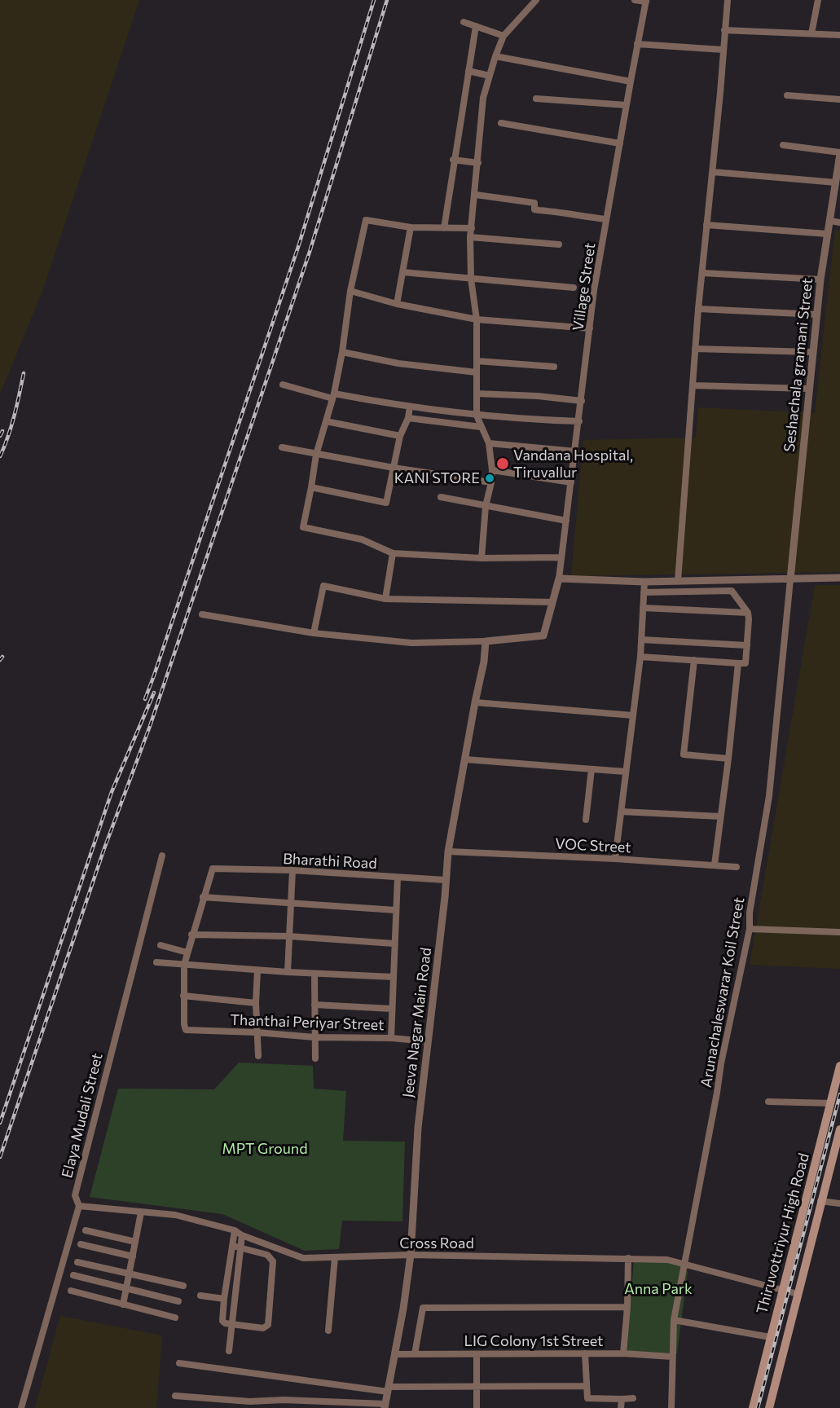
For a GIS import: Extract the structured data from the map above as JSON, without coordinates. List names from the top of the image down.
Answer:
{
  "streets": {
    "main road": ["Thiruvottriyur High Road"],
    "street": [
      "Village Street",
      "Seshachala gramani Street",
      "VOC Street",
      "Bharathi Road",
      "Arunachaleswarar Koil Street",
      "Thanthai Periyar Street",
      "Jeeva Nagar Main Road",
      "Elaya Mudali Street",
      "Cross Road",
      "LIG Colony 1st Street"
    ]
  },
  "crossings": [
    ["Seshachala gramani Street", "Arunachaleswarar Koil Street"],
    ["VOC Street", "Jeeva Nagar Main Road"],
    ["Bharathi Road", "Jeeva Nagar Main Road"],
    ["Arunachaleswarar Koil Street", "Cross Road"],
    ["Arunachaleswarar Koil Street", "LIG Colony 1st Street"],
    ["Thanthai Periyar Street", "Jeeva Nagar Main Road"],
    ["Jeeva Nagar Main Road", "Cross Road"],
    ["Jeeva Nagar Main Road", "LIG Colony 1st Street"],
    ["Elaya Mudali Street", "Cross Road"],
    ["Thiruvottriyur High Road", "Cross Road"]
  ],
  "parks": ["MPT Ground", "Anna Park"],
  "places": ["Vandana Hospital, Tiruvallur", "KANI STORE"]
}
